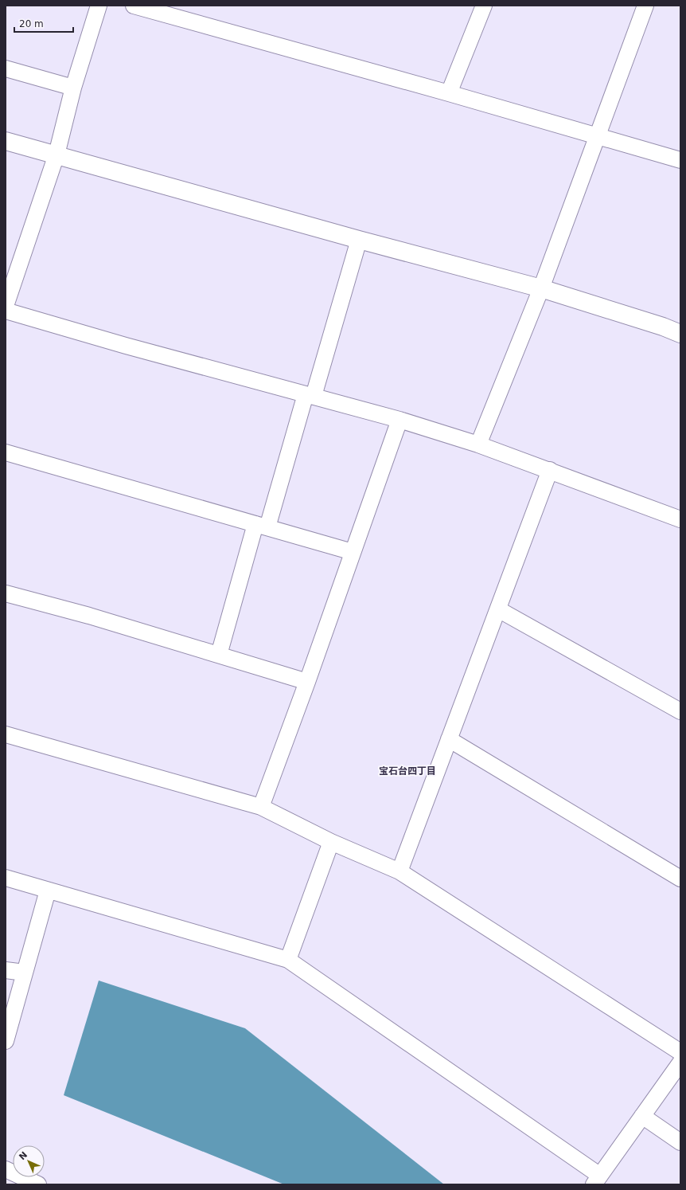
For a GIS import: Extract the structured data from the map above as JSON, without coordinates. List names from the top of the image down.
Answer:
{
  "districts": ["宝石台四丁目"],
  "scale_bar": "20 m",
  "north": "top left"
}
